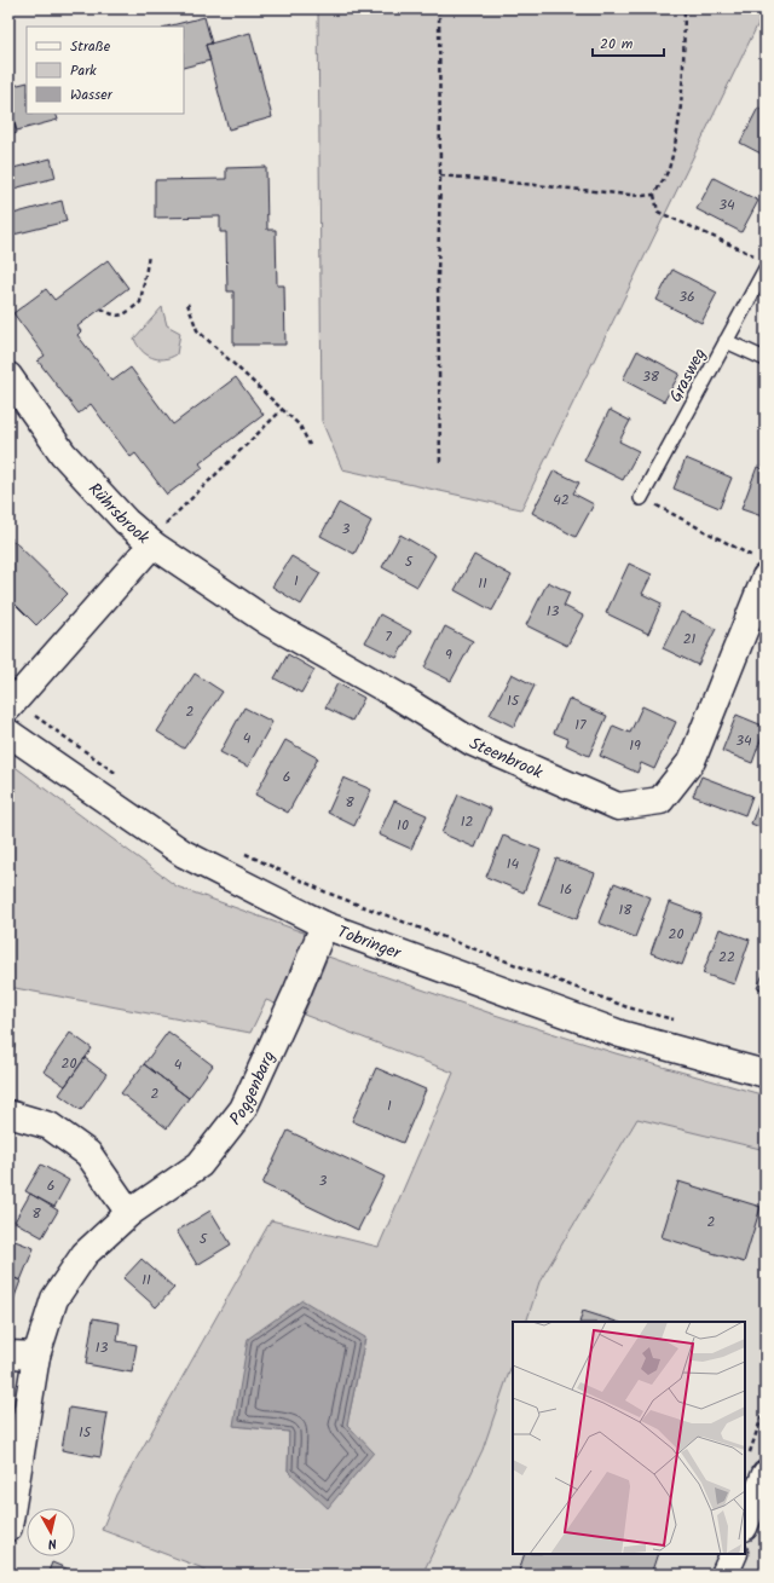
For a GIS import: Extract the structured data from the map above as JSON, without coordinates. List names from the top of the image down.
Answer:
{
  "streets": {
    "street": [
      "Rührsbrook",
      "Steenbrook",
      "Tobringer",
      "Poggenbarg"
    ],
    "lane": ["Grasweg"]
  },
  "crossings": [
    ["Rührsbrook", "Steenbrook"],
    ["Tobringer", "Poggenbarg"]
  ],
  "house_numbers": [
    "34",
    "36",
    "38",
    "42",
    "3",
    "5",
    "1",
    "11",
    "13",
    "7",
    "21",
    "9",
    "15",
    "2",
    "17",
    "4",
    "34",
    "19",
    "6",
    "8",
    "12",
    "10",
    "14",
    "16",
    "18",
    "20",
    "22",
    "20",
    "4",
    "2",
    "1",
    "3",
    "6",
    "8",
    "2",
    "5",
    "11",
    "13",
    "15"
  ],
  "legend": ["Straße", "Park", "Wasser"],
  "scale_bar": "20 m",
  "north": "bottom"
}
